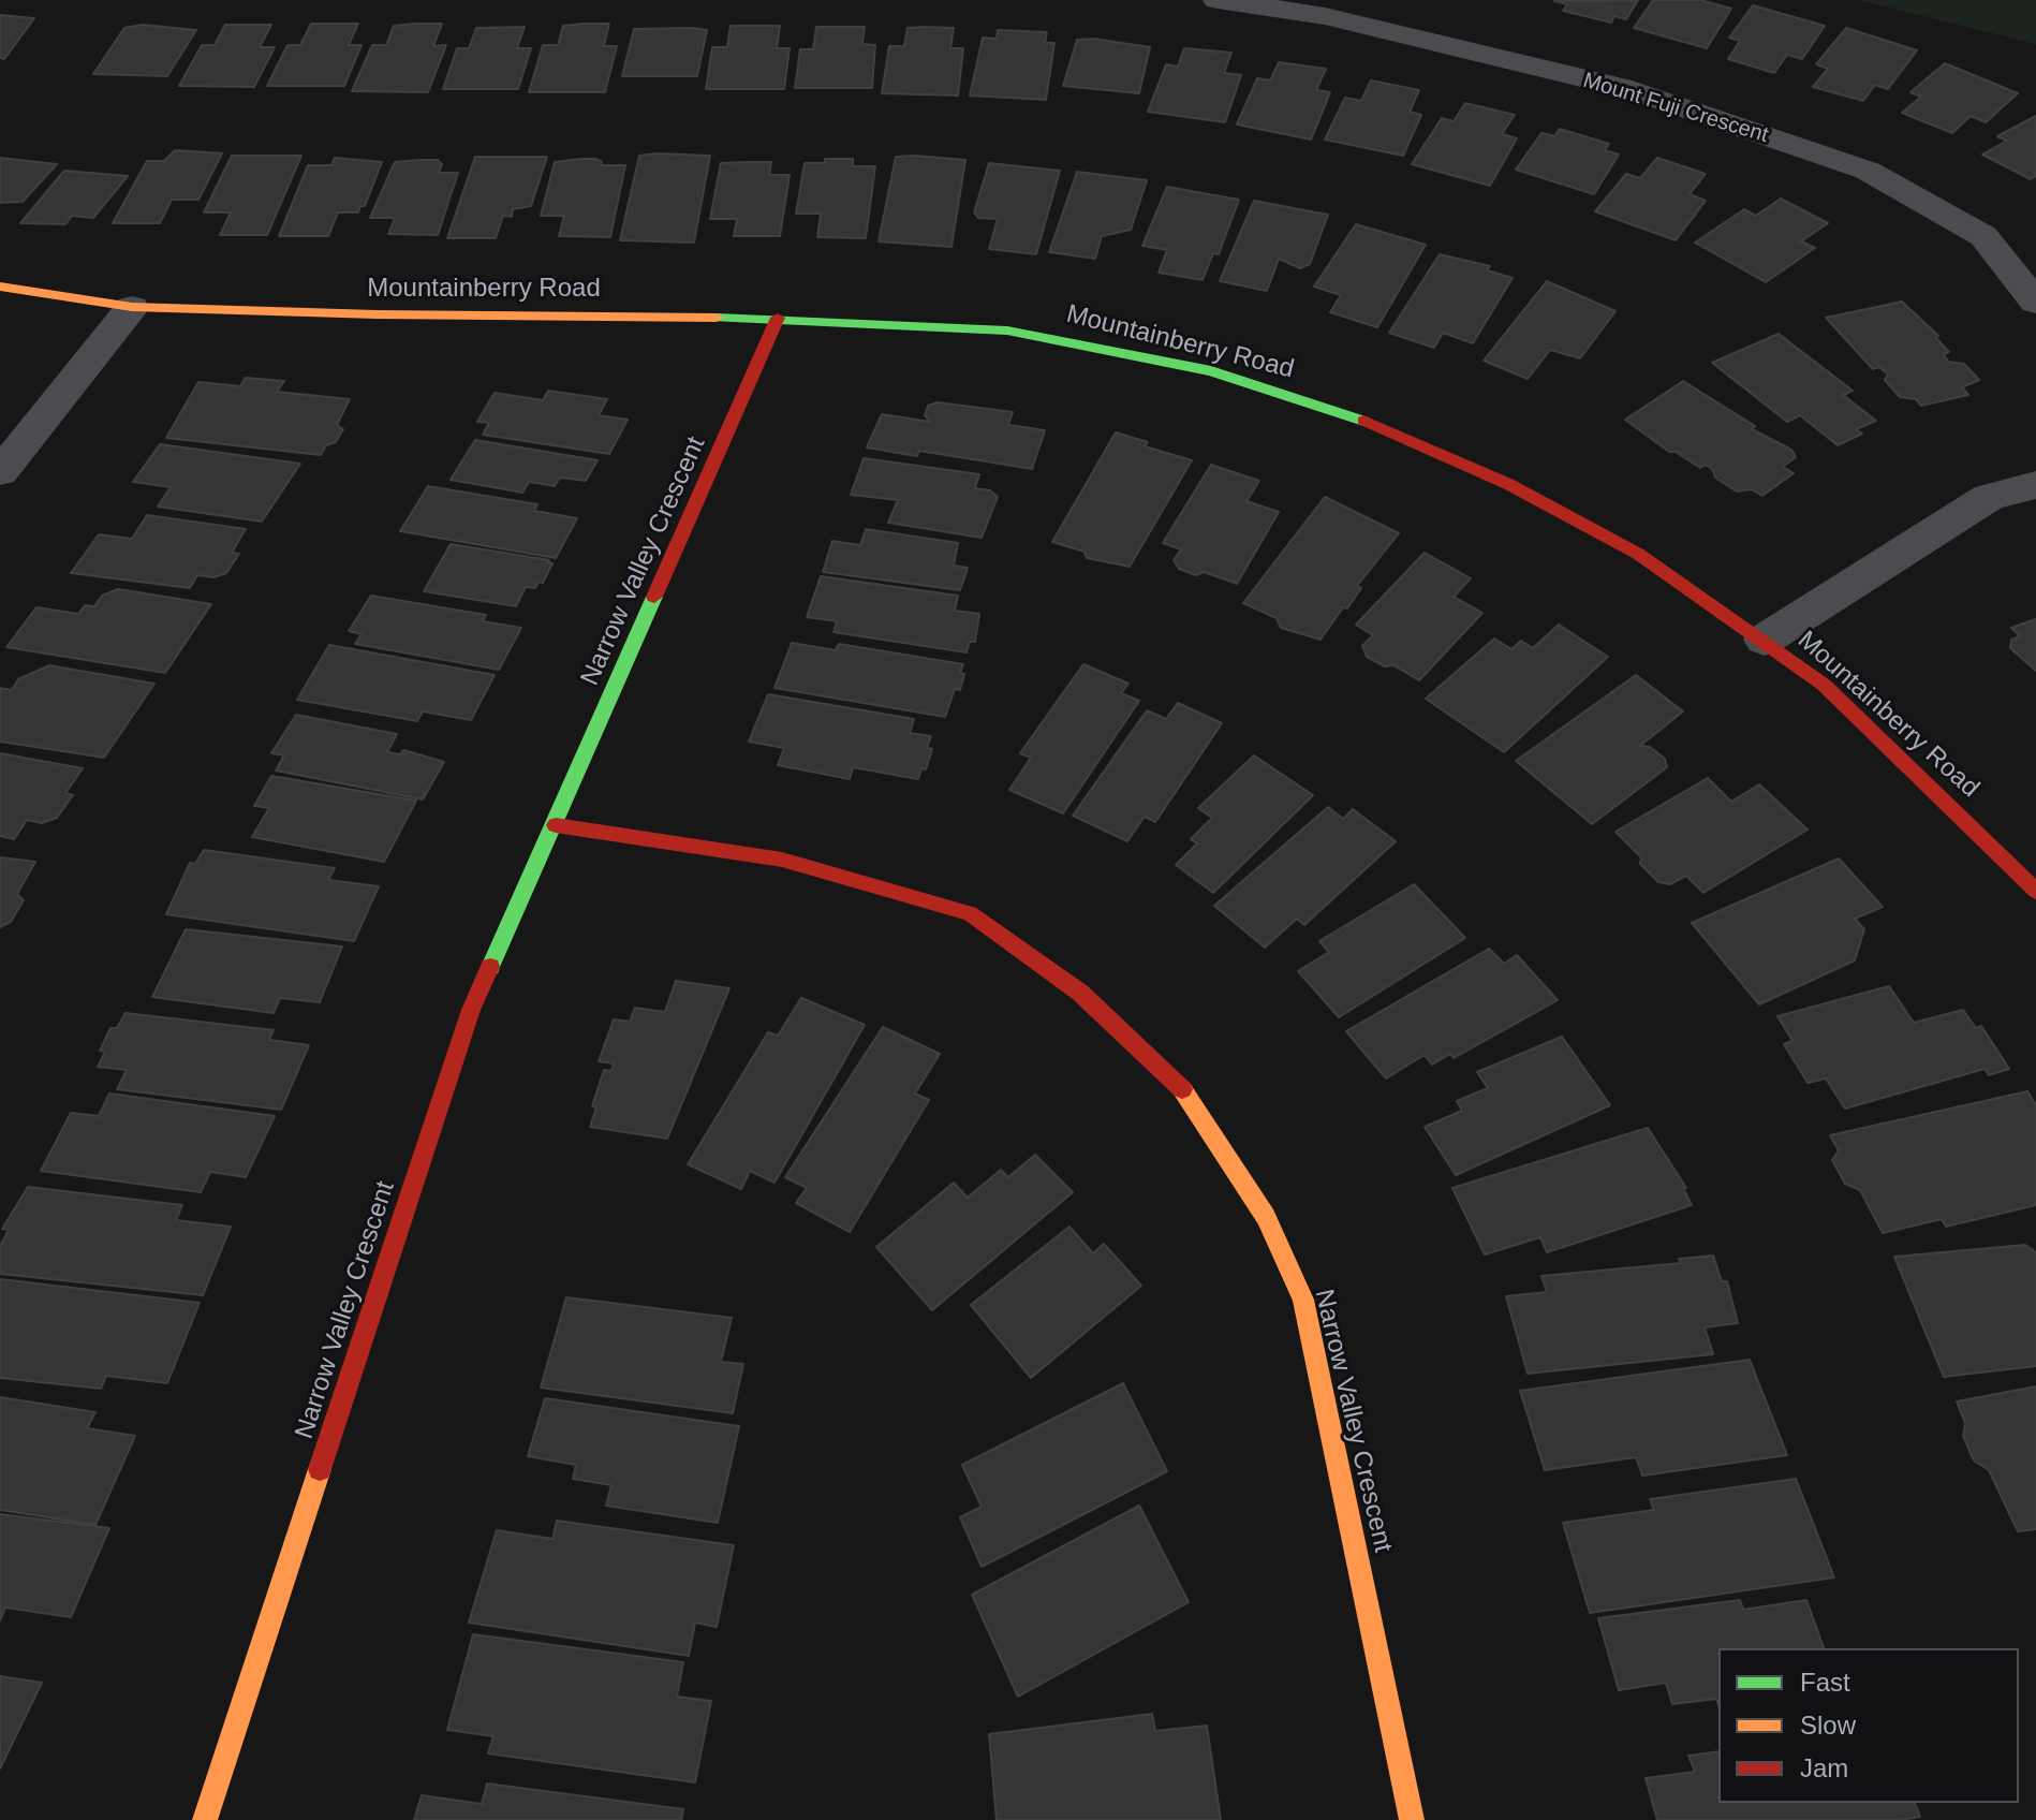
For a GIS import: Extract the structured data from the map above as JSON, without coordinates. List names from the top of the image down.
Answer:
{
  "streets": {
    "street": ["Mount Fuji Crescent", "Mountainberry Road", "Narrow Valley Crescent"]
  },
  "crossings": [
    ["Mountainberry Road", "Narrow Valley Crescent"]
  ],
  "legend": ["Fast", "Slow", "Jam"]
}
